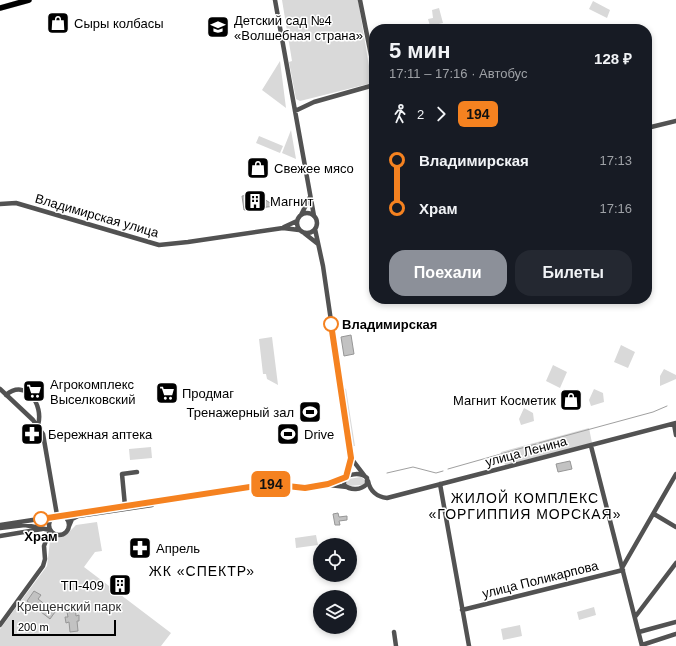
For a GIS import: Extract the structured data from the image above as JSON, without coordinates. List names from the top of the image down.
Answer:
{
  "streets": {
    "street": ["Владимирская улица", "улица Ленина", "улица Поликарпова"]
  },
  "districts": ["ЖИЛОЙ КОМПЛЕКС «ГОРГИППИЯ МОРСКАЯ»", "ЖК «СПЕКТР»"],
  "parks": ["Крещенский парк"],
  "places": {
    "shop": ["Сыры колбасы", "Свежее мясо", "Магнит Косметик"],
    "school or university": ["Детский сад №4 «Волшебная страна»"],
    "building": ["Магнит", "ТП-409"],
    "other": ["Владимирская", "Храм"],
    "supermarket": ["Агрокомплекс Выселковский", "Продмаг"],
    "sports": ["Тренажерный зал", "Drive"],
    "pharmacy": ["Бережная аптека", "Апрель"]
  },
  "lines": ["bus line 194"],
  "scale_bar": "200 m",
  "page": {
    "on_map": "194",
    "heading": ["5 мин", "17:11 – 17:16 · Автобус", "128 ₽"],
    "legs": ["2", "194"],
    "list": [
      {
        "name": "Владимирская",
        "value": "17:13"
      },
      {
        "name": "Храм",
        "value": "17:16"
      }
    ],
    "buttons": ["Поехали", "Билеты"],
    "scale": "200 m"
  }
}
